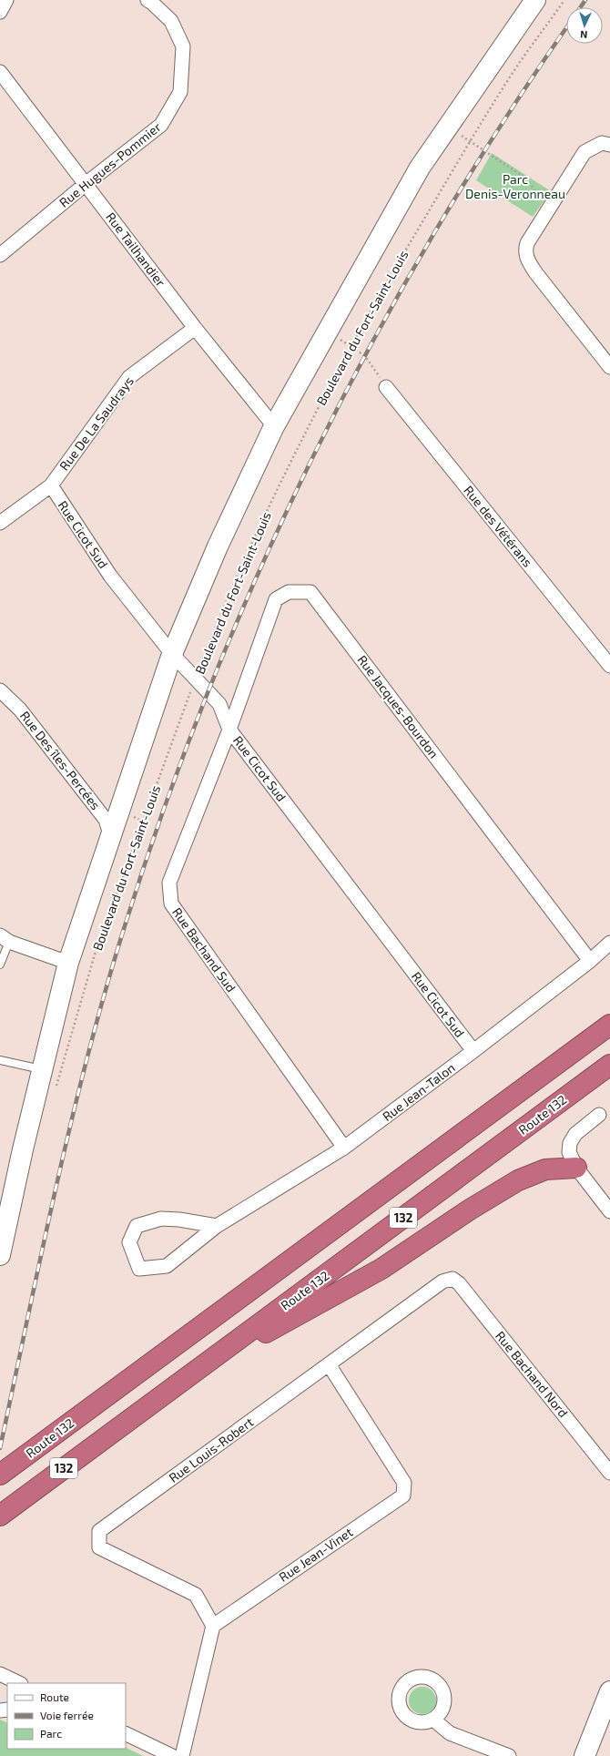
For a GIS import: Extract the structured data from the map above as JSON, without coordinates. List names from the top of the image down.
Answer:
{
  "streets": {
    "highway": ["Route 132", "132"],
    "street": [
      "Rue Hugues-Pommier",
      "Rue Tailhandier",
      "Boulevard du Fort-Saint-Louis",
      "Rue De La Saudrays",
      "Rue des Vétérans",
      "Rue Cicot Sud",
      "Rue Jacques-Bourdon",
      "Rue Des îles-Percées",
      "Rue Bachand Sud",
      "Rue Jean-Talon",
      "Rue Bachand Nord",
      "Rue Louis-Robert",
      "Rue Jean-Vinet"
    ]
  },
  "crossings": [
    ["Rue Hugues-Pommier", "Rue Tailhandier"],
    ["Rue Tailhandier", "Boulevard du Fort-Saint-Louis"],
    ["Rue Tailhandier", "Rue De La Saudrays"],
    ["Boulevard du Fort-Saint-Louis", "Rue Cicot Sud"],
    ["Boulevard du Fort-Saint-Louis", "Rue Des îles-Percées"],
    ["Rue De La Saudrays", "Rue Cicot Sud"],
    ["Rue Cicot Sud", "Rue Jacques-Bourdon"],
    ["Rue Cicot Sud", "Rue Bachand Sud"],
    ["Rue Cicot Sud", "Rue Jean-Talon"],
    ["Rue Jacques-Bourdon", "Rue Bachand Sud"],
    ["Rue Jacques-Bourdon", "Rue Jean-Talon"],
    ["Rue Bachand Sud", "Rue Jean-Talon"],
    ["Rue Bachand Nord", "Rue Louis-Robert"],
    ["Rue Louis-Robert", "Rue Jean-Vinet"]
  ],
  "parks": ["Parc Denis-Veronneau"],
  "legend": ["Route", "Voie ferrée", "Parc"],
  "north": "bottom"
}
